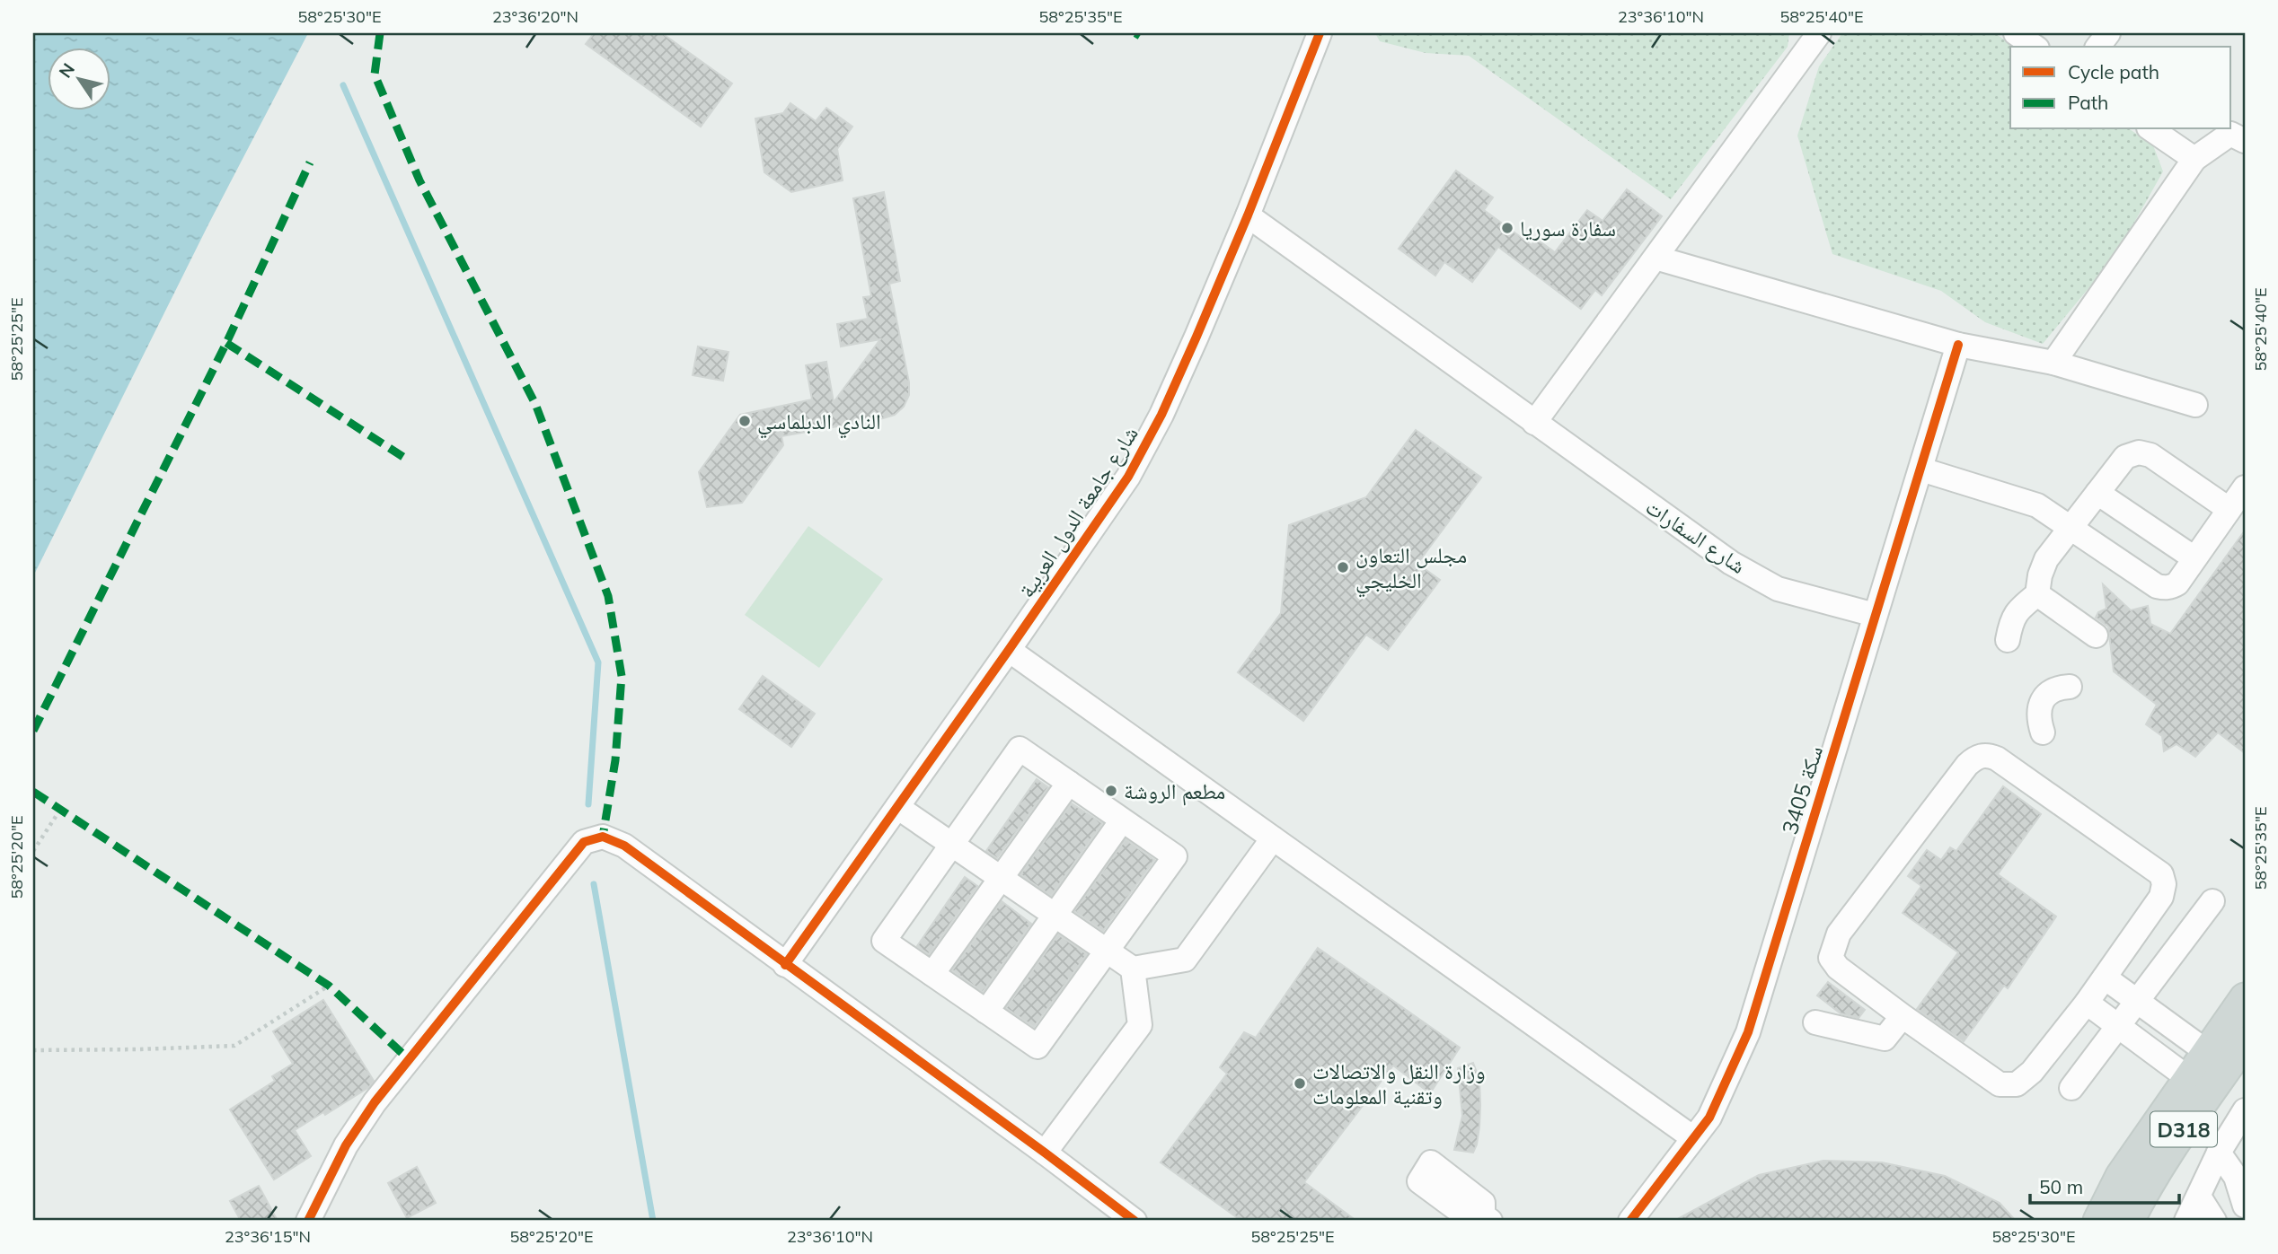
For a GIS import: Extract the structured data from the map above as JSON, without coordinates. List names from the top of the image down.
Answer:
{
  "streets": {
    "main road": ["D318"],
    "street": ["شارع جامعة الدول العربية", "شارع السفارات", "سكة 3405"]
  },
  "crossings": [
    ["شارع جامعة الدول العربية", "شارع السفارات"],
    ["شارع السفارات", "سكة 3405"]
  ],
  "places": [
    "سفارة سوريا",
    "النادي الدبلماسي",
    "مجلس التعاون الخليجي",
    "مطعم الروشة",
    "وزارة النقل والاتصالات وتقنية المعلومات"
  ],
  "legend": ["Cycle path", "Path"],
  "scale_bar": "50 m",
  "north": "top left",
  "coordinates": [
    "58°25'30\"E",
    "23°36'20\"N",
    "58°25'35\"E",
    "23°36'10\"N",
    "58°25'40\"E",
    "58°25'25\"E",
    "58°25'20\"E",
    "23°36'15\"N"
  ]
}
